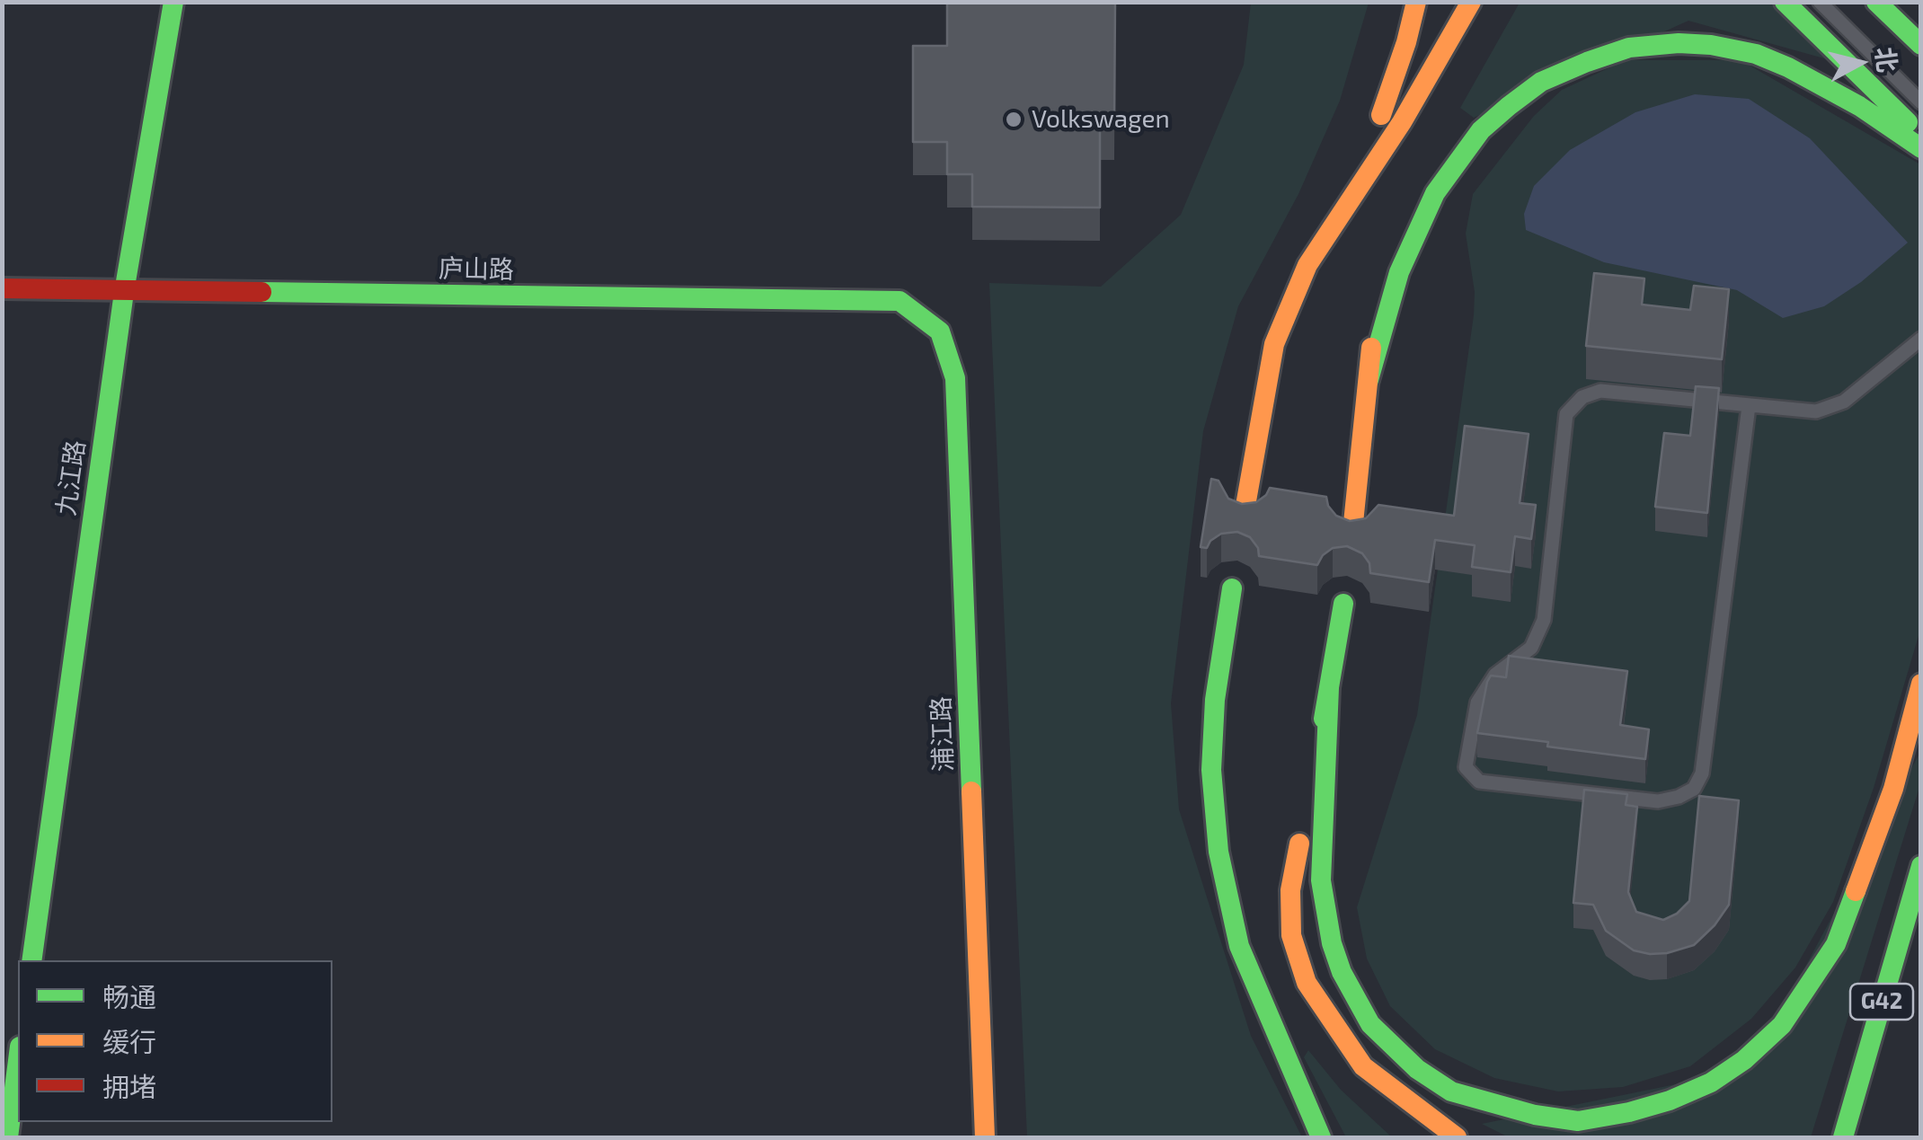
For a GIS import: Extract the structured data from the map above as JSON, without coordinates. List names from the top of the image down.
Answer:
{
  "streets": {
    "main road": [
      "庐山路",
      "九江路",
      "浦江路",
      "G42"
    ]
  },
  "crossings": [
    ["庐山路", "九江路"],
    ["庐山路", "浦江路"]
  ],
  "places": ["Volkswagen"],
  "legend": ["畅通", "缓行", "拥堵"],
  "north": "right"
}
